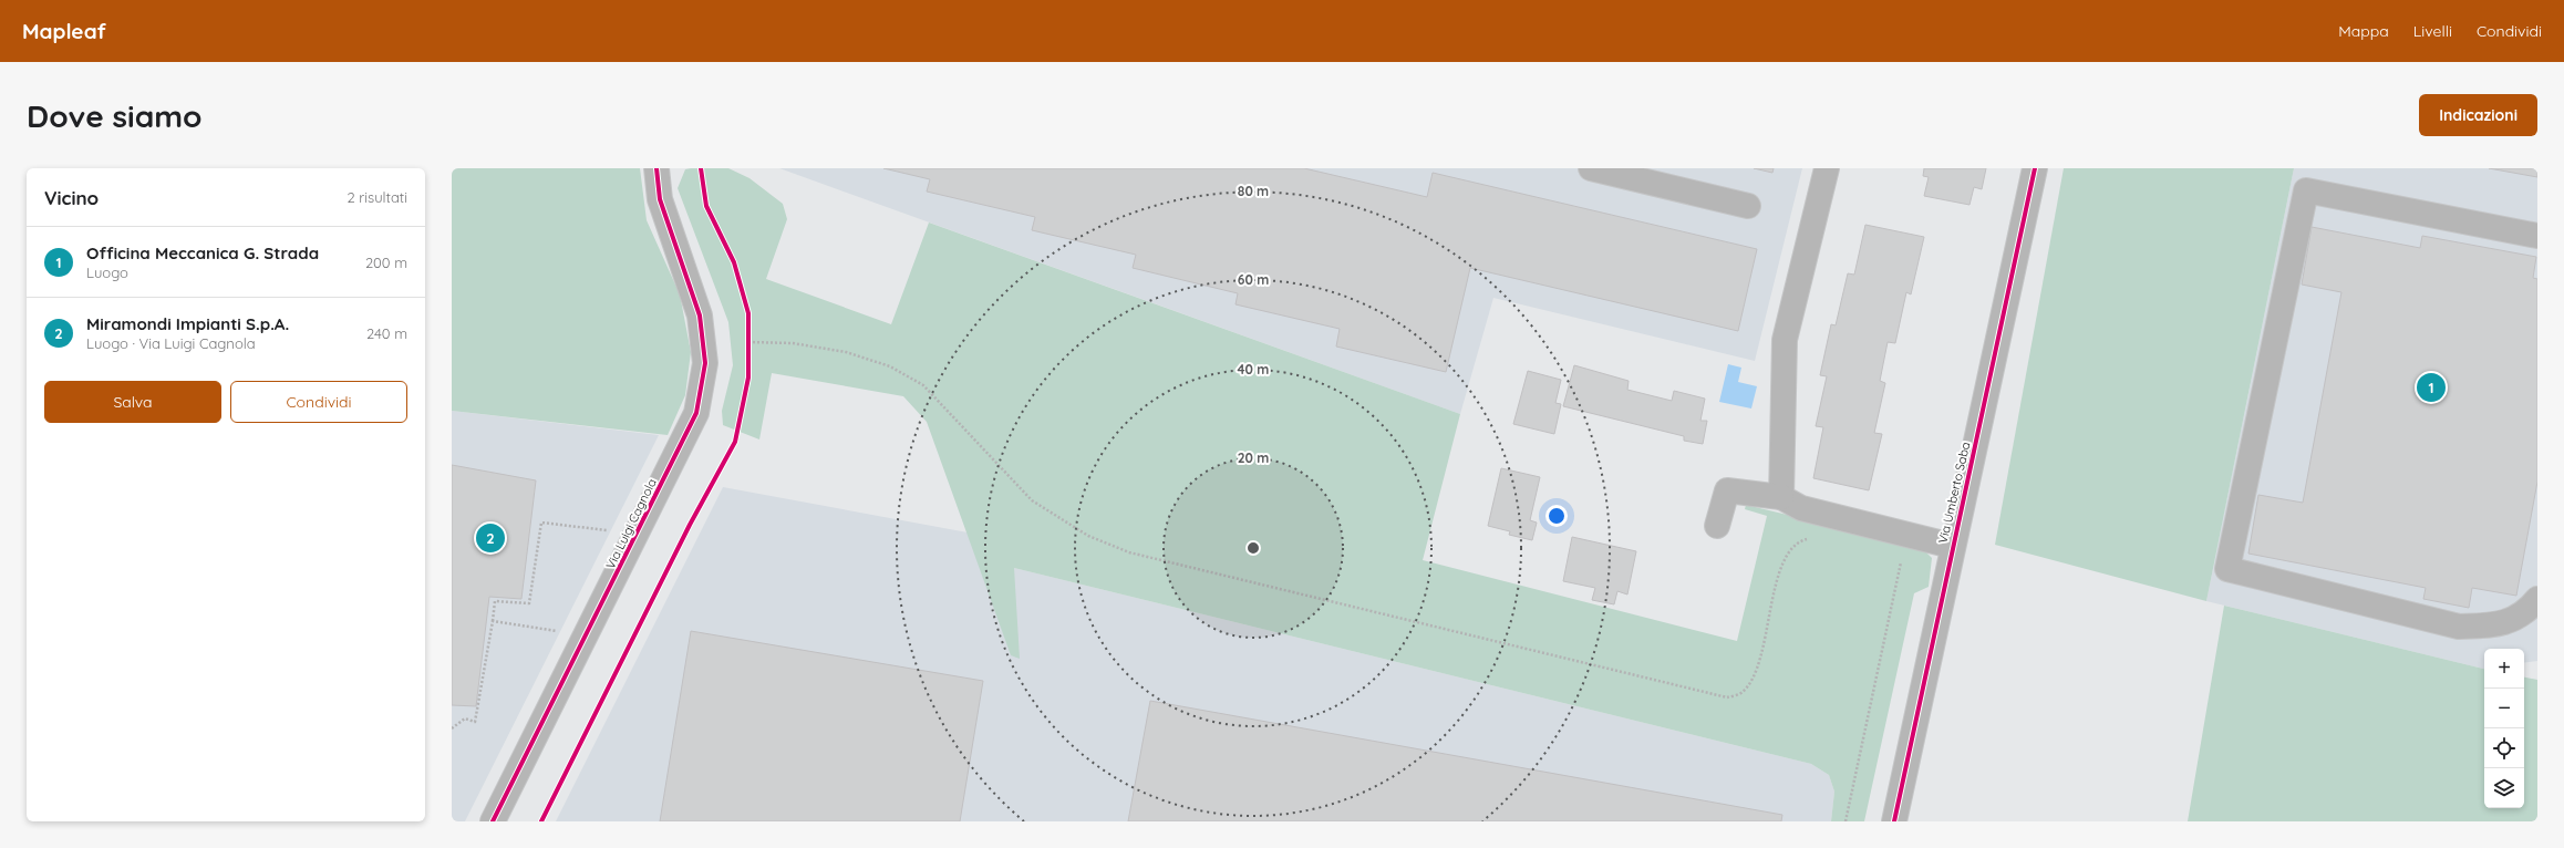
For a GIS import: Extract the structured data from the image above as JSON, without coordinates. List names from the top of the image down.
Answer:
{
  "streets": {
    "street": ["Via Umberto Saba", "Via Luigi Cagnola"]
  },
  "page": {
    "header": "Mapleaf",
    "nav": ["Mappa", "Livelli", "Condividi"],
    "buttons": [
      "Indicazioni",
      ["Salva", "Condividi"]
    ],
    "title": "Dove siamo",
    "heading": ["Vicino", "2 risultati"],
    "list": [
      {
        "mark": "1",
        "name": "Officina Meccanica G. Strada",
        "note": "Luogo",
        "value": "200 m"
      },
      {
        "mark": "2",
        "name": "Miramondi Impianti S.p.A.",
        "note": "Luogo · Via Luigi Cagnola",
        "value": "240 m"
      }
    ],
    "pins": ["1", "2"],
    "map_buttons": ["+", "−"]
  },
  "rings": [
    "80 m",
    "60 m",
    "40 m",
    "20 m"
  ]
}
